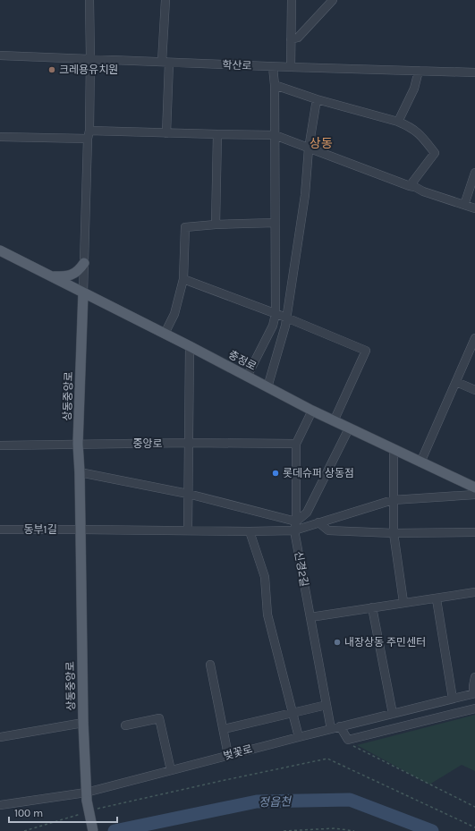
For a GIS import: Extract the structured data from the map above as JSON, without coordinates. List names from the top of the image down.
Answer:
{
  "streets": {
    "main road": ["충정로", "상동중앙로"],
    "street": [
      "학산로",
      "중앙로",
      "동부1길",
      "신경2길",
      "벚꽃로"
    ]
  },
  "crossings": [
    ["학산로", "상동중앙로"],
    ["충정로", "상동중앙로"],
    ["충정로", "신경2길"],
    ["상동중앙로", "중앙로"],
    ["상동중앙로", "동부1길"],
    ["상동중앙로", "벚꽃로"],
    ["중앙로", "신경2길"],
    ["동부1길", "신경2길"],
    ["신경2길", "벚꽃로"]
  ],
  "districts": ["상동"],
  "water": ["정읍천"],
  "places": ["크레용유치원", "롯데슈퍼 상동점", "내장상동 주민센터"],
  "scale_bar": "100 m"
}
